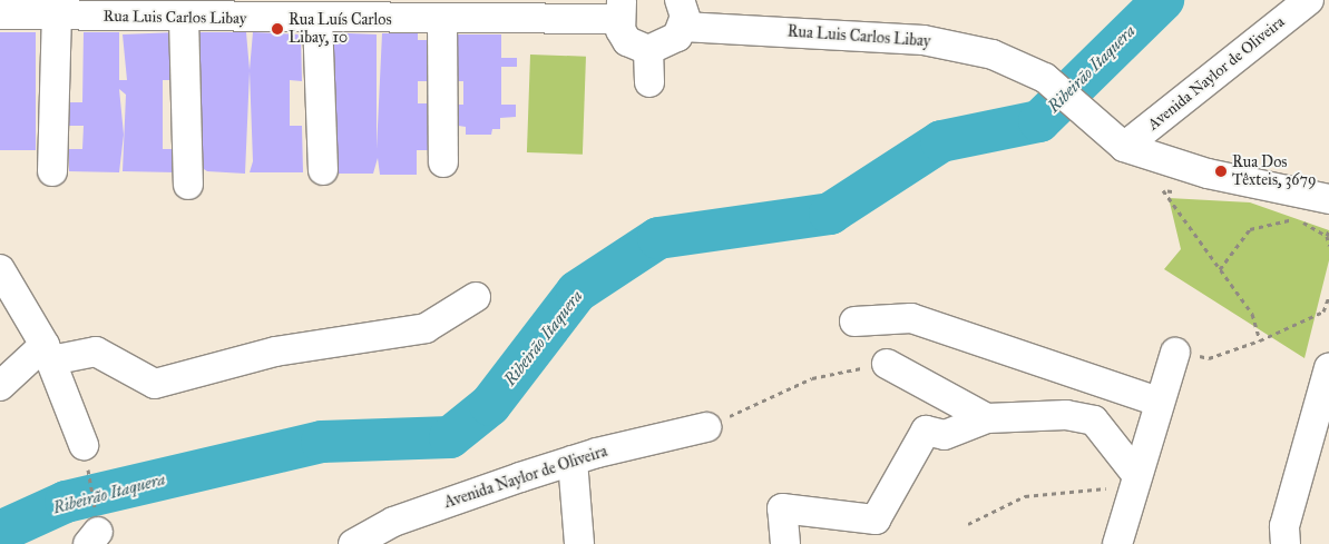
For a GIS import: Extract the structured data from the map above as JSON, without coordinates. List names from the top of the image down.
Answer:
{
  "streets": {
    "street": ["Rua Luis Carlos Libay", "Avenida Naylor de Oliveira"]
  },
  "crossings": [
    ["Rua Luis Carlos Libay", "Avenida Naylor de Oliveira"]
  ],
  "water": ["Ribeirão Itaquera"],
  "places": ["Rua Luís Carlos Libay, 10", "Rua Dos Têxteis, 3679"]
}
